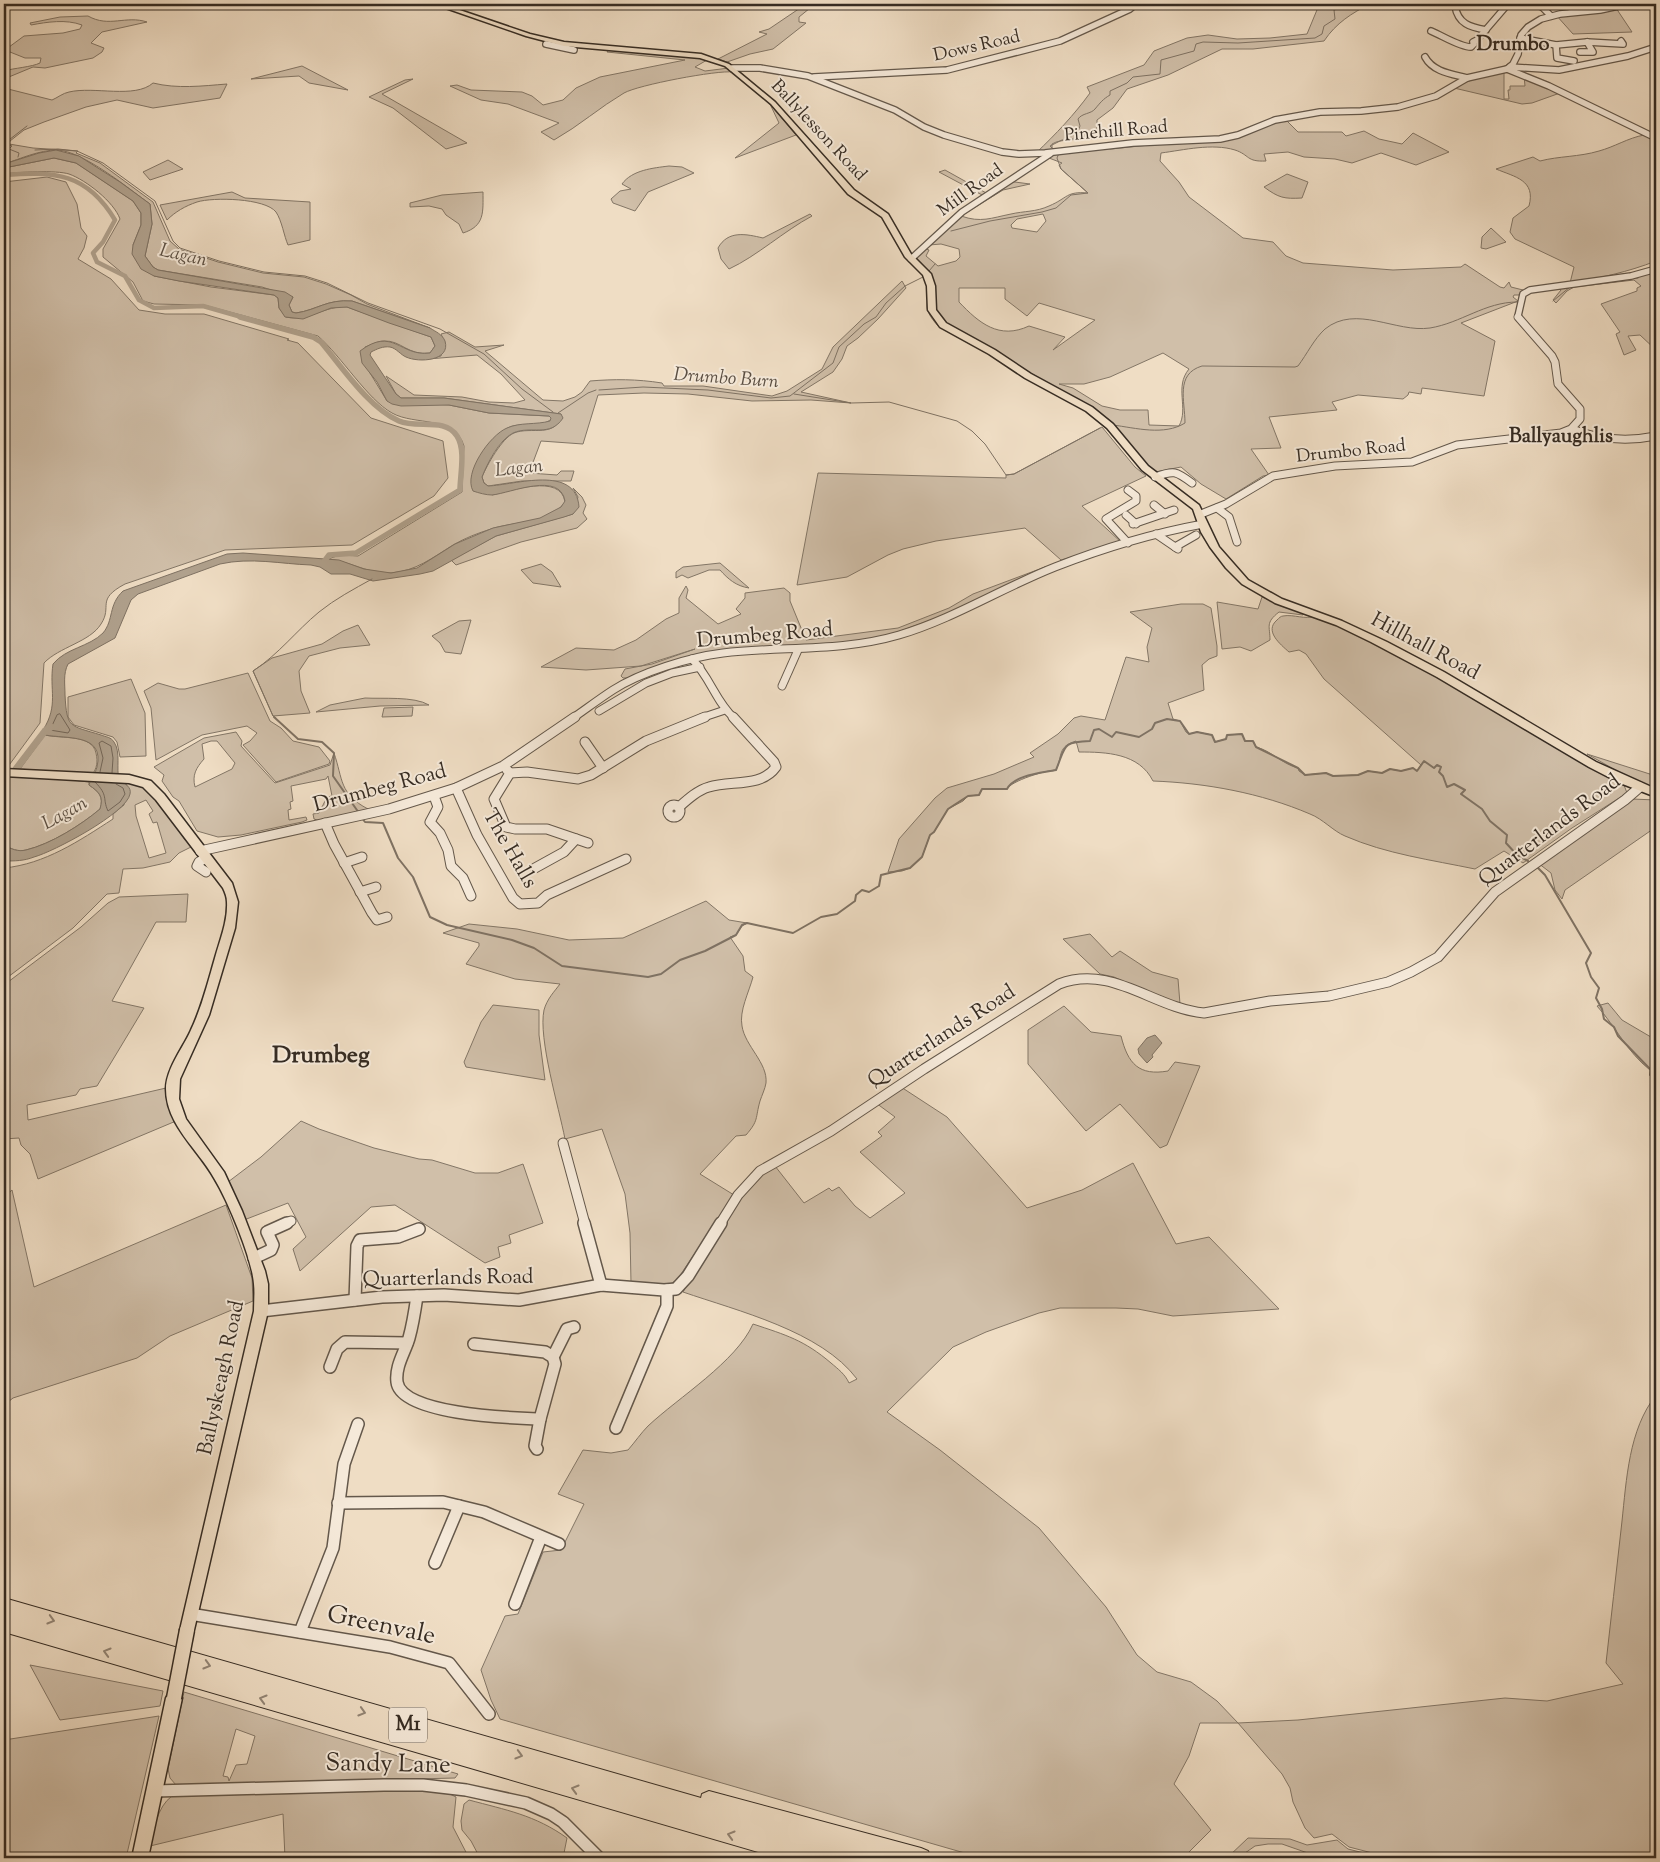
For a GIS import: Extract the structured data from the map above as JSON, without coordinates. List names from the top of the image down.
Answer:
{
  "streets": {
    "highway": ["M1"],
    "main road": ["Ballylesson Road", "Hillhall Road", "Ballyskeagh Road"],
    "street": [
      "Dows Road",
      "Pinehill Road",
      "Mill Road",
      "Drumbo Road",
      "Drumbeg Road",
      "Quarterlands Road",
      "The Halls",
      "Greenvale",
      "Sandy Lane"
    ]
  },
  "crossings": [
    ["Dows Road", "Pinehill Road"],
    ["Ballylesson Road", "Pinehill Road"],
    ["Ballylesson Road", "Mill Road"],
    ["Ballylesson Road", "Drumbo Road"],
    ["Ballylesson Road", "Drumbeg Road"],
    ["Ballylesson Road", "Hillhall Road"],
    ["Pinehill Road", "Mill Road"],
    ["Drumbo Road", "Drumbeg Road"],
    ["Drumbo Road", "Hillhall Road"],
    ["Drumbeg Road", "Hillhall Road"],
    ["Drumbeg Road", "The Halls"],
    ["Drumbeg Road", "Ballyskeagh Road"],
    ["Hillhall Road", "Quarterlands Road"],
    ["Quarterlands Road", "Ballyskeagh Road"],
    ["Ballyskeagh Road", "Sandy Lane"]
  ],
  "districts": ["Drumbo", "Ballyaughlis", "Drumbeg"],
  "water": ["Lagan", "Drumbo Burn"]
}
